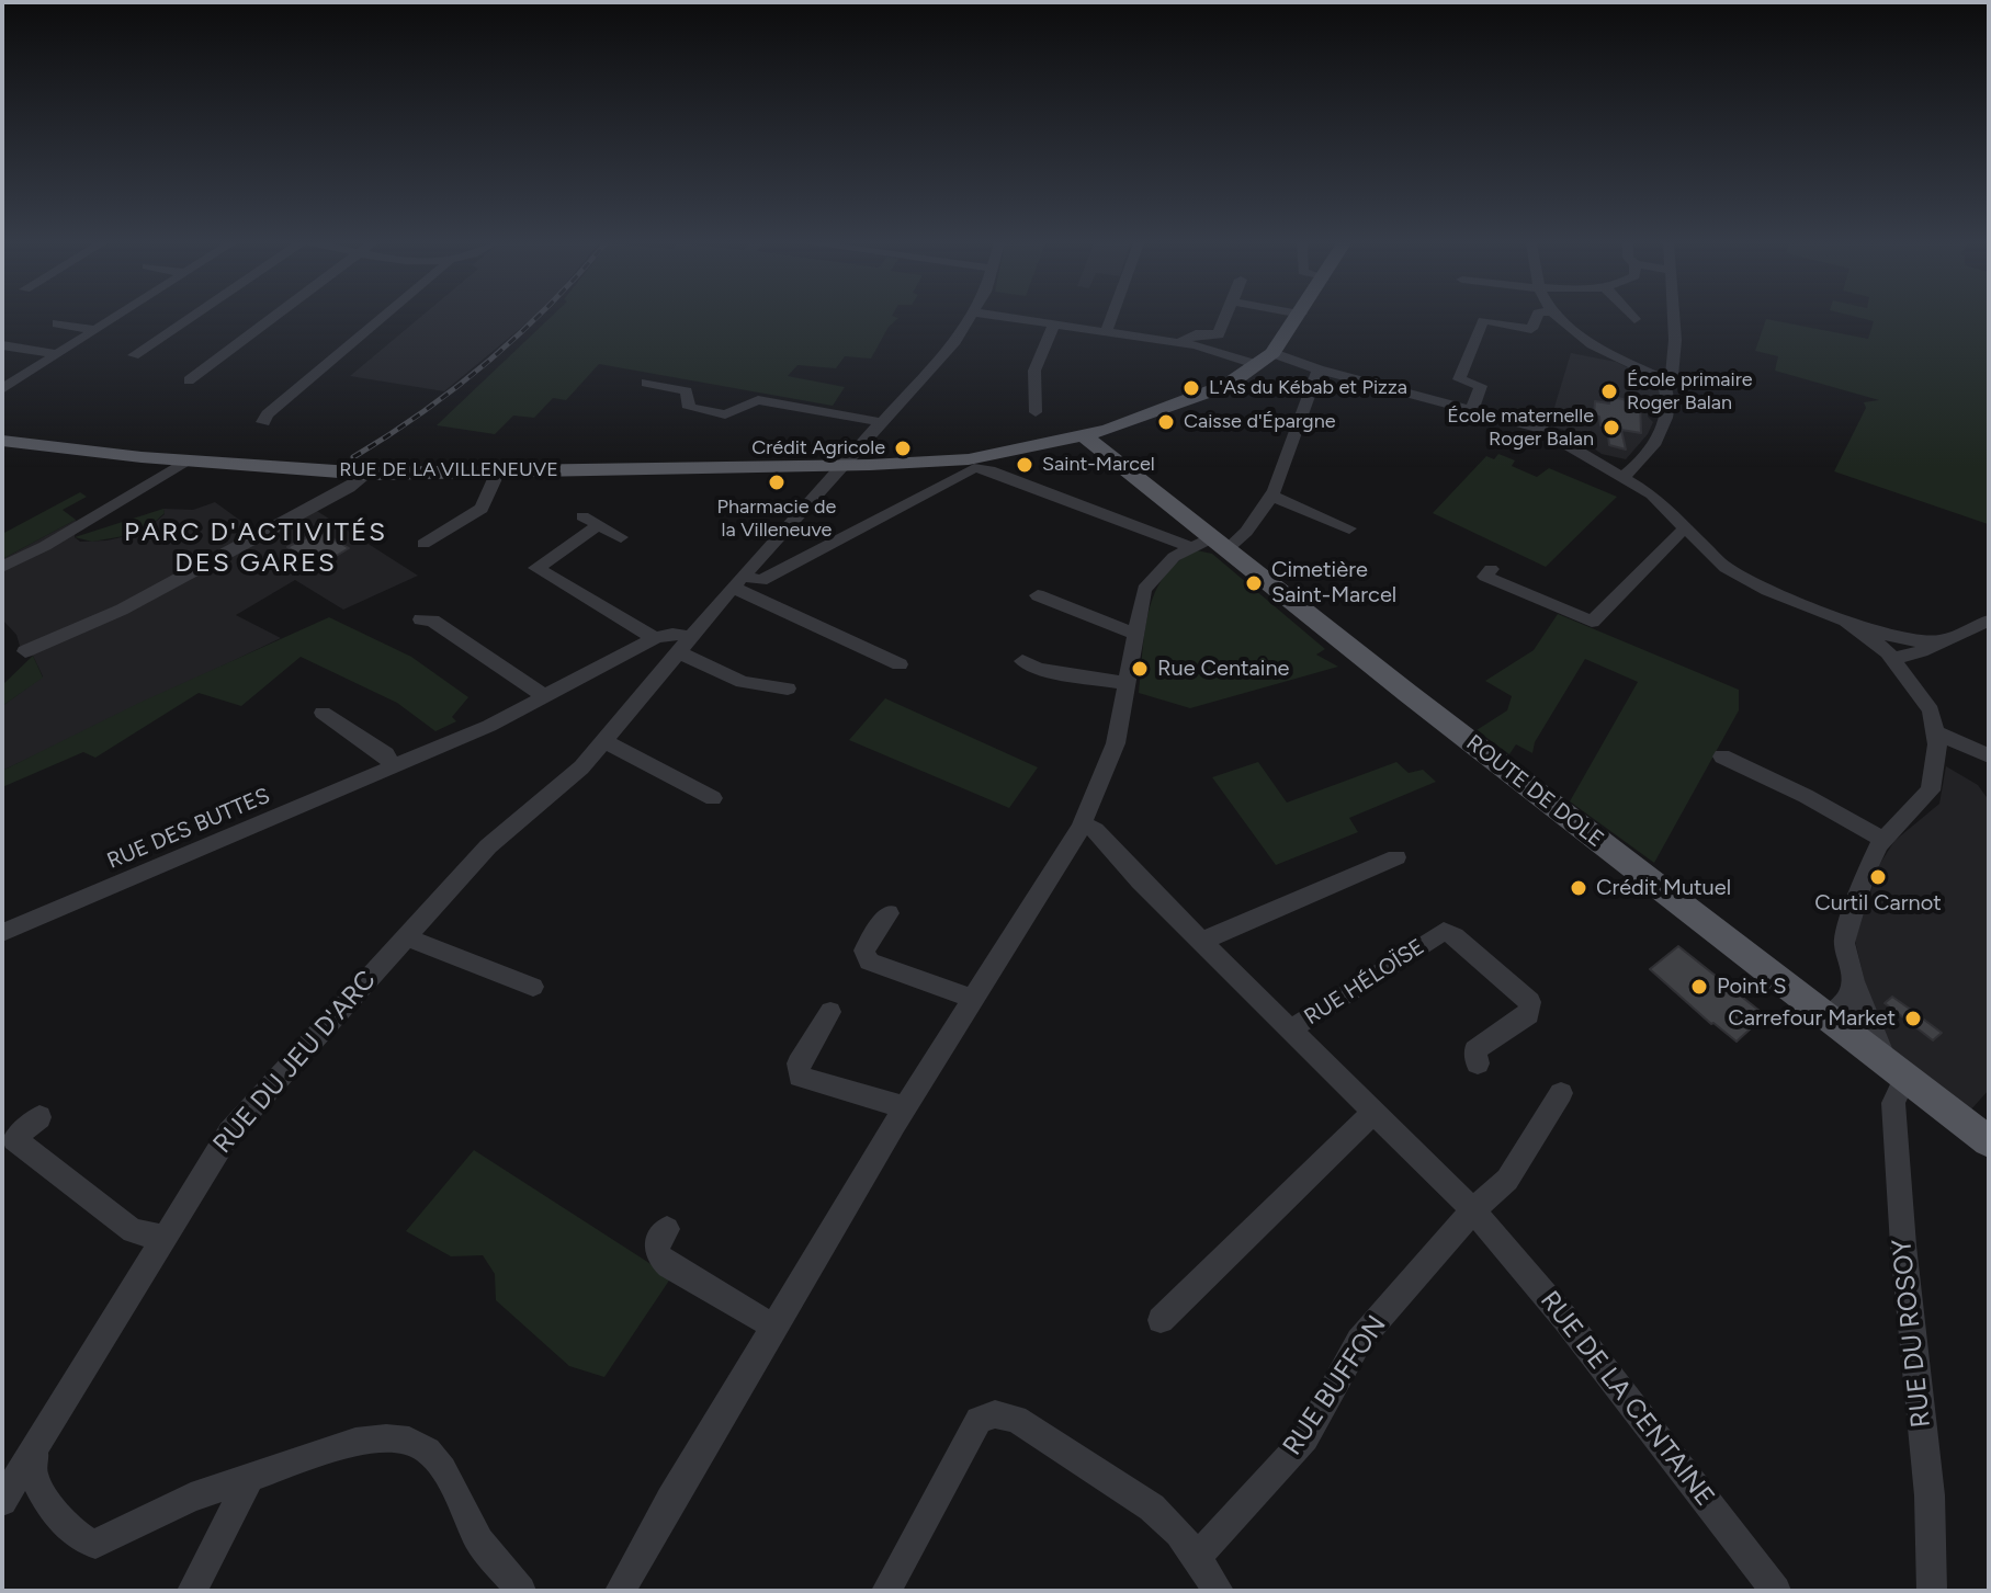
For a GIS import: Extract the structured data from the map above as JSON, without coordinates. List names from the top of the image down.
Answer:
{
  "streets": {
    "main road": ["RUE DE LA VILLENEUVE", "ROUTE DE DOLE"],
    "street": [
      "RUE DES BUTTES",
      "RUE HÉLOÏSE",
      "RUE DU JEU D'ARC",
      "RUE DU ROSOY",
      "RUE BUFFON",
      "RUE DE LA CENTAINE"
    ]
  },
  "crossings": [
    ["RUE DE LA VILLENEUVE", "ROUTE DE DOLE"],
    ["RUE DE LA VILLENEUVE", "RUE DU JEU D'ARC"],
    ["ROUTE DE DOLE", "RUE DU ROSOY"],
    ["RUE DES BUTTES", "RUE DU JEU D'ARC"],
    ["RUE HÉLOÏSE", "RUE DE LA CENTAINE"],
    ["RUE BUFFON", "RUE DE LA CENTAINE"]
  ],
  "districts": ["PARC D'ACTIVITÉS DES GARES"],
  "places": [
    "L'As du Kébab et Pizza",
    "École primaire Roger Balan",
    "Caisse d'Épargne",
    "École maternelle Roger Balan",
    "Crédit Agricole",
    "Saint-Marcel",
    "Pharmacie de la Villeneuve",
    "Cimetière Saint-Marcel",
    "Rue Centaine",
    "Curtil Carnot",
    "Crédit Mutuel",
    "Point S",
    "Carrefour Market"
  ]
}
